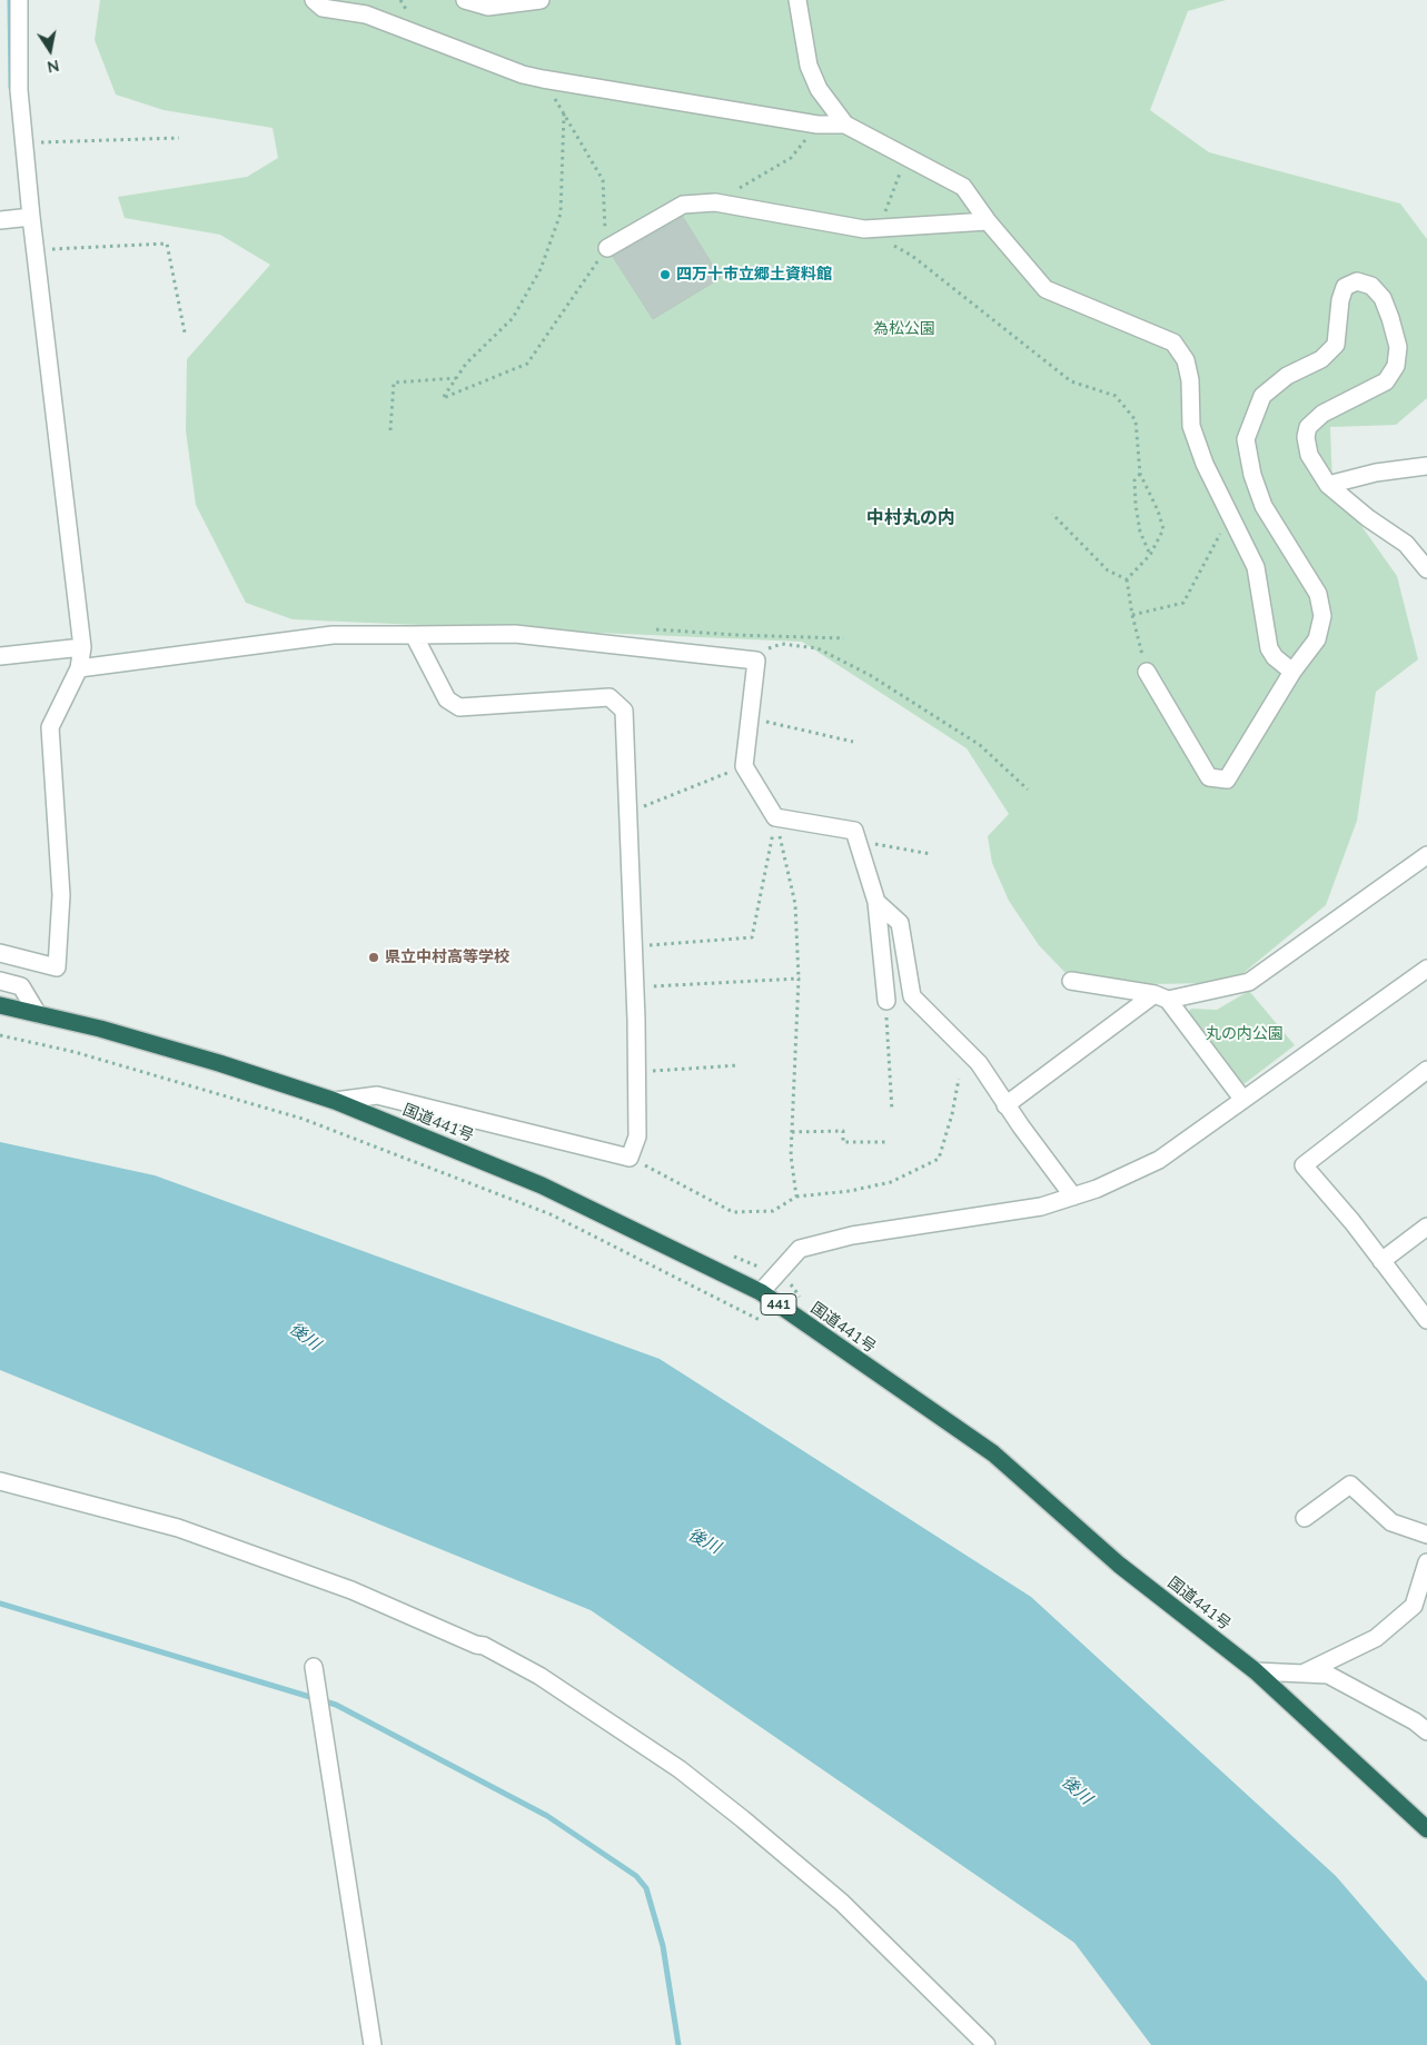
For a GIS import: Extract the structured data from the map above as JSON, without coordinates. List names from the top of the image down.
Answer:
{
  "streets": {
    "highway": ["国道441号", "441"]
  },
  "districts": ["中村丸の内"],
  "water": ["後川"],
  "parks": ["為松公園", "丸の内公園"],
  "places": ["四万十市立郷土資料館", "県立中村高等学校"],
  "north": "bottom"
}
